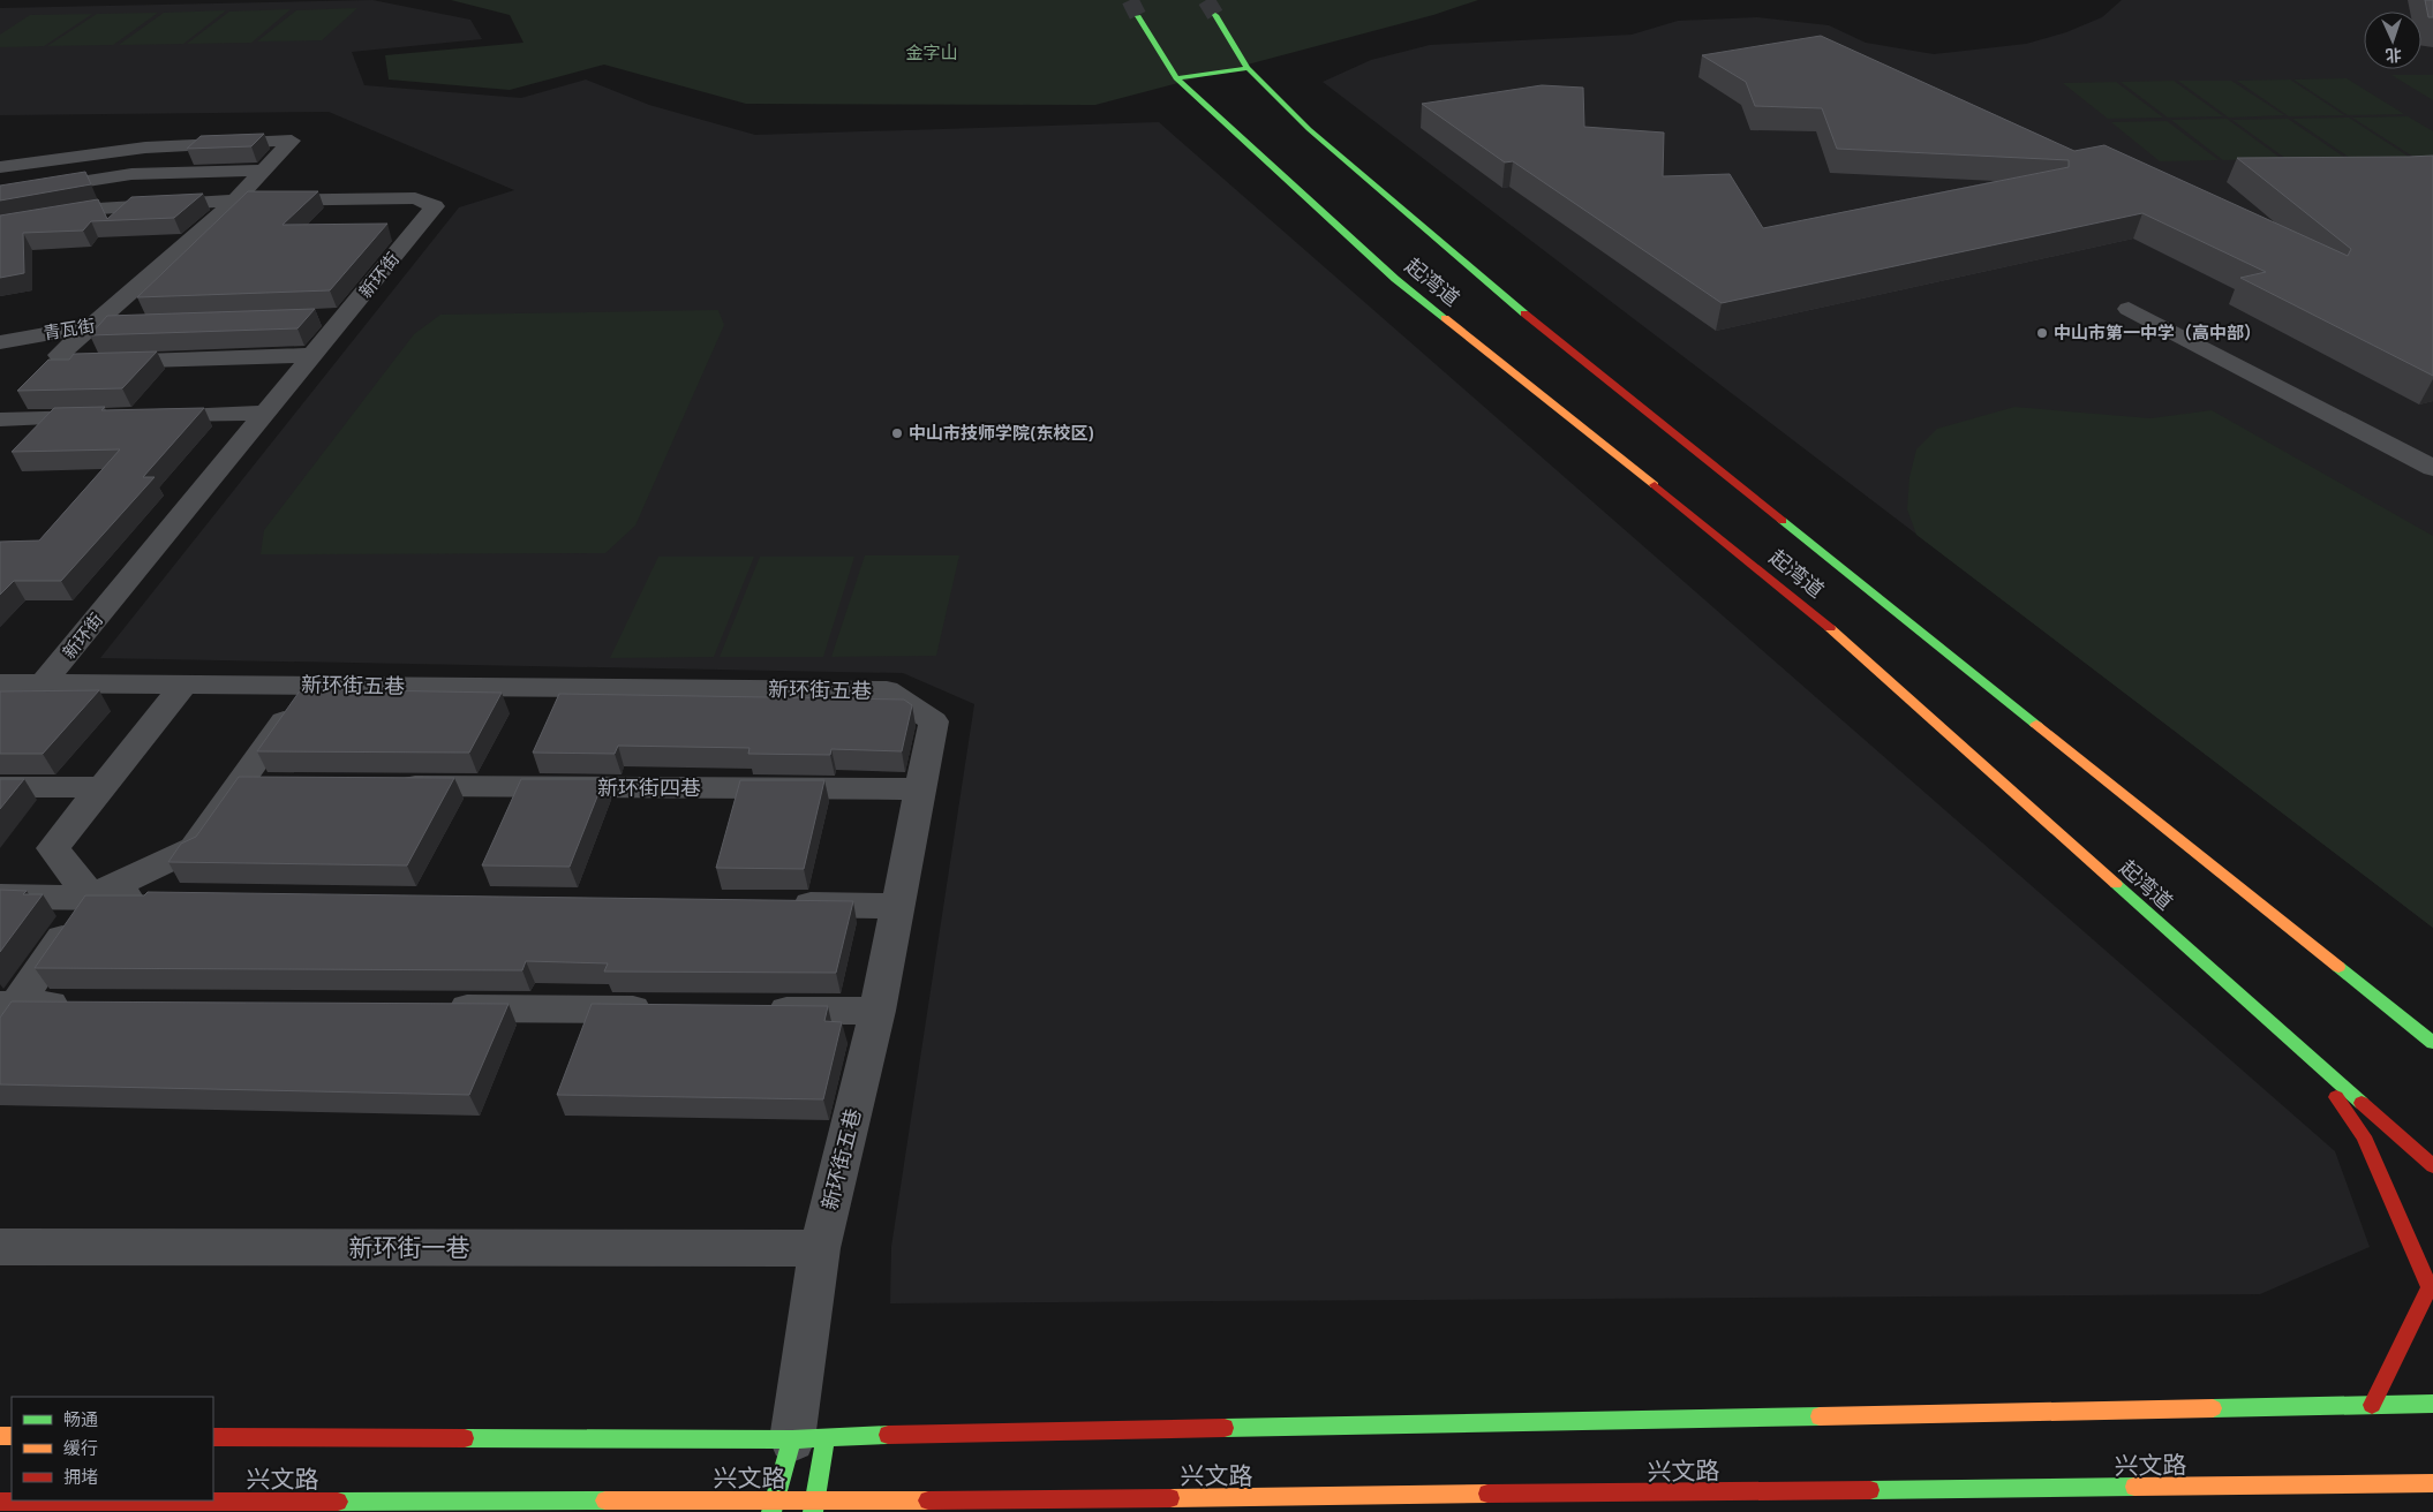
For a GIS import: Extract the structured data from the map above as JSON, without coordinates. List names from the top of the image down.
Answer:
{
  "streets": {
    "main road": ["起湾道", "兴文路"],
    "street": [
      "新环街",
      "青瓦街",
      "新环街五巷",
      "新环街四巷",
      "新环街一巷"
    ]
  },
  "crossings": [
    ["新环街", "新环街五巷"],
    ["新环街五巷", "新环街四巷"],
    ["新环街五巷", "新环街一巷"],
    ["新环街五巷", "兴文路"]
  ],
  "parks": ["金字山"],
  "places": ["中山市第一中学（高中部）", "中山市技师学院(东校区)"],
  "legend": ["畅通", "缓行", "拥堵"],
  "north": "bottom"
}
